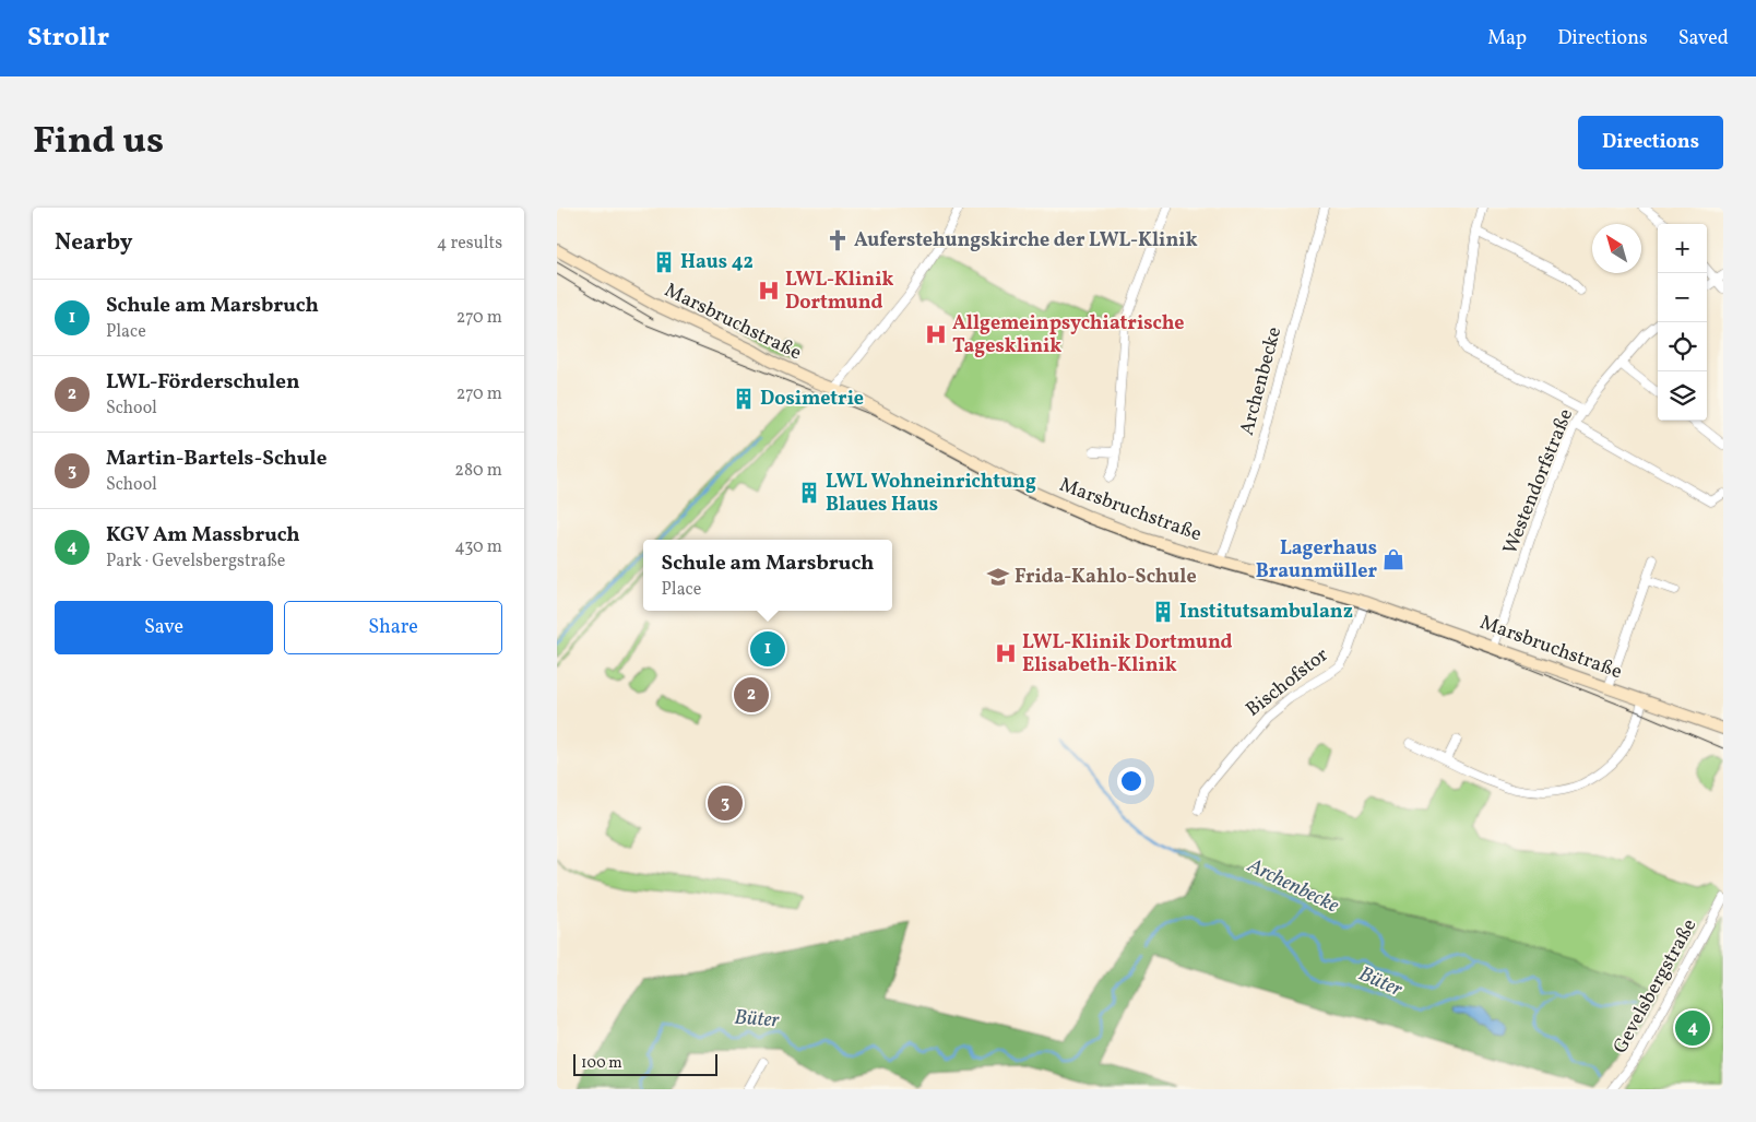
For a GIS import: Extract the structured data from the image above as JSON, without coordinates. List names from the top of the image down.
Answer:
{
  "streets": {
    "street": [
      "Marsbruchstraße",
      "Archenbecke",
      "Westendorfstraße",
      "Bischofstor",
      "Gevelsbergstraße"
    ]
  },
  "crossings": [
    ["Marsbruchstraße", "Archenbecke"],
    ["Marsbruchstraße", "Westendorfstraße"],
    ["Marsbruchstraße", "Bischofstor"]
  ],
  "water": ["Archenbecke", "Büter"],
  "places": {
    "church": ["Auferstehungskirche der LWL-Klinik"],
    "building": [
      "Haus 42",
      "Dosimetrie",
      "LWL Wohneinrichtung Blaues Haus",
      "Institutsambulanz"
    ],
    "hospital": ["LWL-Klinik Dortmund", "Allgemeinpsychiatrische Tagesklinik", "LWL-Klinik Dortmund Elisabeth-Klinik"],
    "shop": ["Lagerhaus Braunmüller"],
    "school or university": ["Frida-Kahlo-Schule"]
  },
  "scale_bar": "100 m",
  "north": "top left",
  "page": {
    "header": "Strollr",
    "nav": ["Map", "Directions", "Saved"],
    "title": "Find us",
    "buttons": [
      "Directions",
      ["Save", "Share"]
    ],
    "heading": ["Nearby", "4 results"],
    "map_buttons": ["+", "−"],
    "list": [
      {
        "mark": "1",
        "name": "Schule am Marsbruch",
        "note": "Place",
        "value": "270 m"
      },
      {
        "mark": "2",
        "name": "LWL-Förderschulen",
        "note": "School",
        "value": "270 m"
      },
      {
        "mark": "3",
        "name": "Martin-Bartels-Schule",
        "note": "School",
        "value": "280 m"
      },
      {
        "mark": "4",
        "name": "KGV Am Massbruch",
        "note": "Park · Gevelsbergstraße",
        "value": "430 m"
      }
    ],
    "popup": ["Schule am Marsbruch", "Place"],
    "pins": [
      "1",
      "2",
      "3",
      "4"
    ],
    "scale": "100 m"
  }
}
